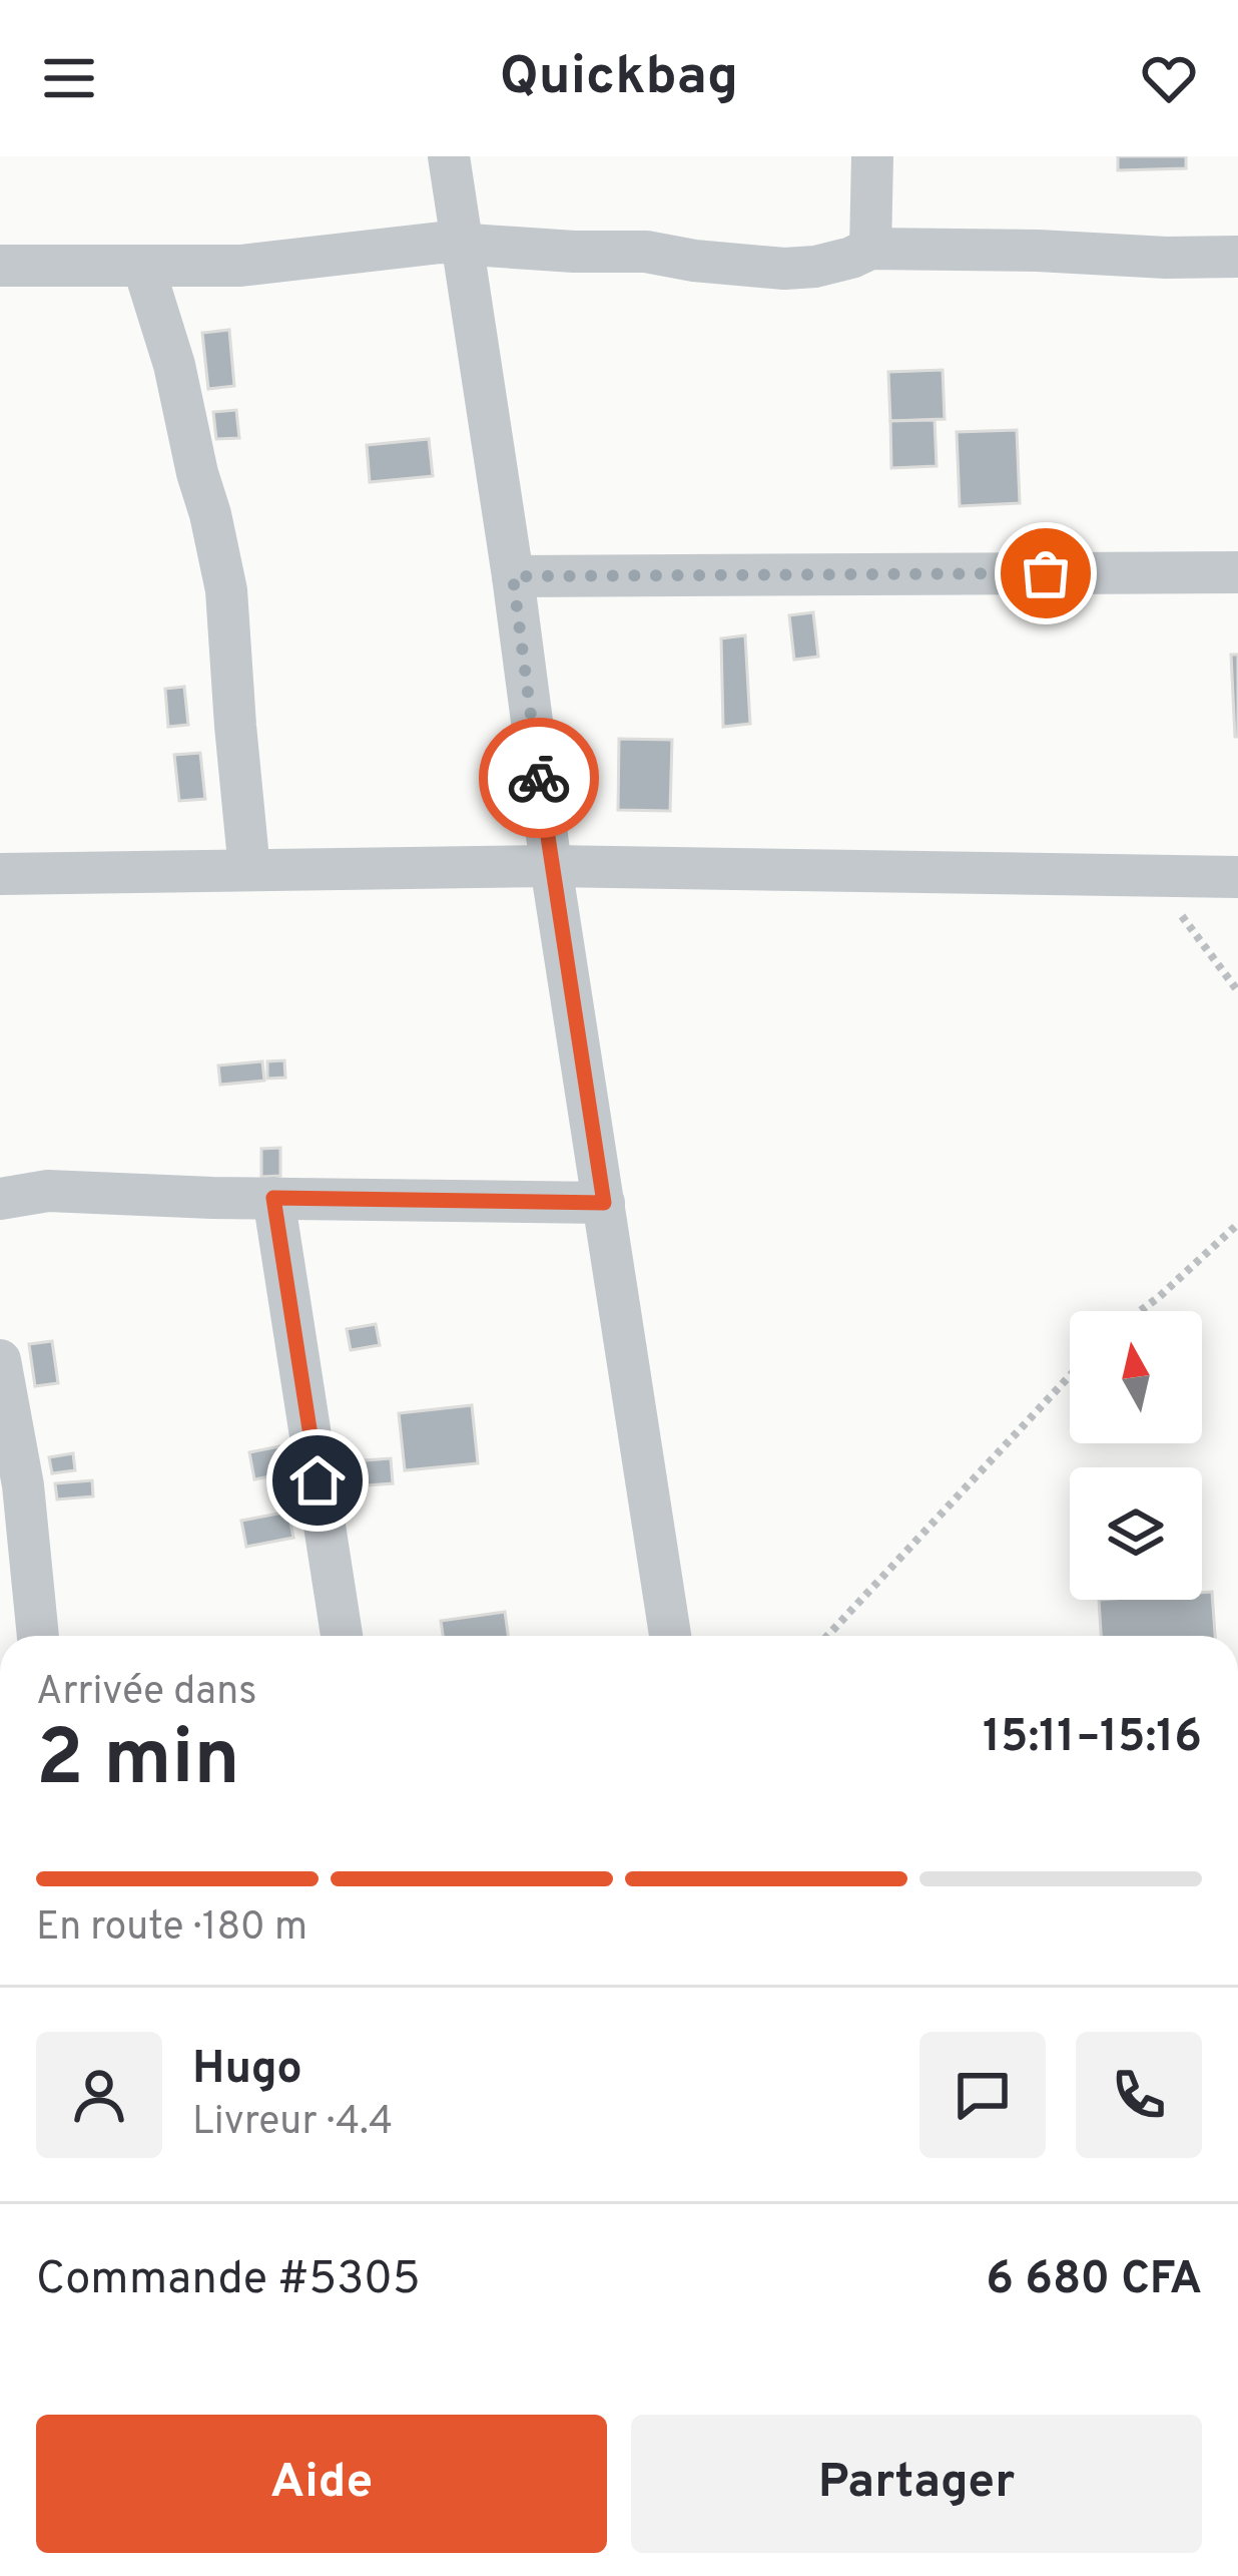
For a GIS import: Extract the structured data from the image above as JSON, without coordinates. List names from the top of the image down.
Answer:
{
  "north": "top",
  "page": {
    "header": "Quickbag",
    "heading": ["2 min", "Arrivée dans", "15:11–15:16"],
    "panel": [
      "Hugo",
      "Livreur · 4.4",
      "Commande #5305",
      "6 680 CFA"
    ],
    "bar": "En route · 180 m",
    "buttons": ["Aide", "Partager"]
  }
}
